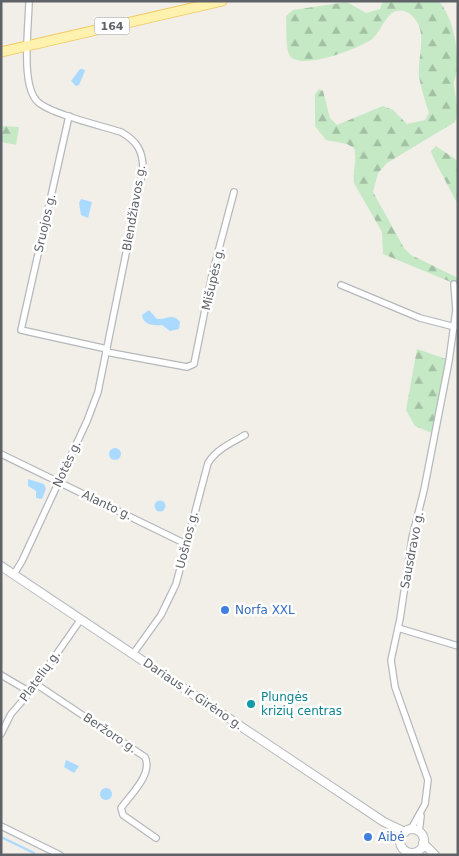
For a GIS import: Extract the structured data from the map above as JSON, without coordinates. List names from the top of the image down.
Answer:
{
  "streets": {
    "main road": ["164", "Dariaus ir Girėno g."],
    "street": [
      "Blendžiavos g.",
      "Sruojos g.",
      "Mišupės g.",
      "Notės g.",
      "Alanto g.",
      "Uošnos g.",
      "Sausdravo g.",
      "Platelių g.",
      "Beržoro g."
    ]
  },
  "crossings": [
    ["164", "Blendžiavos g."],
    ["Blendžiavos g.", "Sruojos g."],
    ["Blendžiavos g.", "Mišupės g."],
    ["Blendžiavos g.", "Notės g."],
    ["Sruojos g.", "Mišupės g."],
    ["Sruojos g.", "Notės g."],
    ["Mišupės g.", "Notės g."],
    ["Notės g.", "Alanto g."],
    ["Notės g.", "Dariaus ir Girėno g."],
    ["Alanto g.", "Uošnos g."],
    ["Uošnos g.", "Dariaus ir Girėno g."],
    ["Sausdravo g.", "Dariaus ir Girėno g."],
    ["Platelių g.", "Dariaus ir Girėno g."],
    ["Platelių g.", "Beržoro g."]
  ],
  "places": ["Norfa XXL", "Plungės krizių centras", "Aibė"]
}
